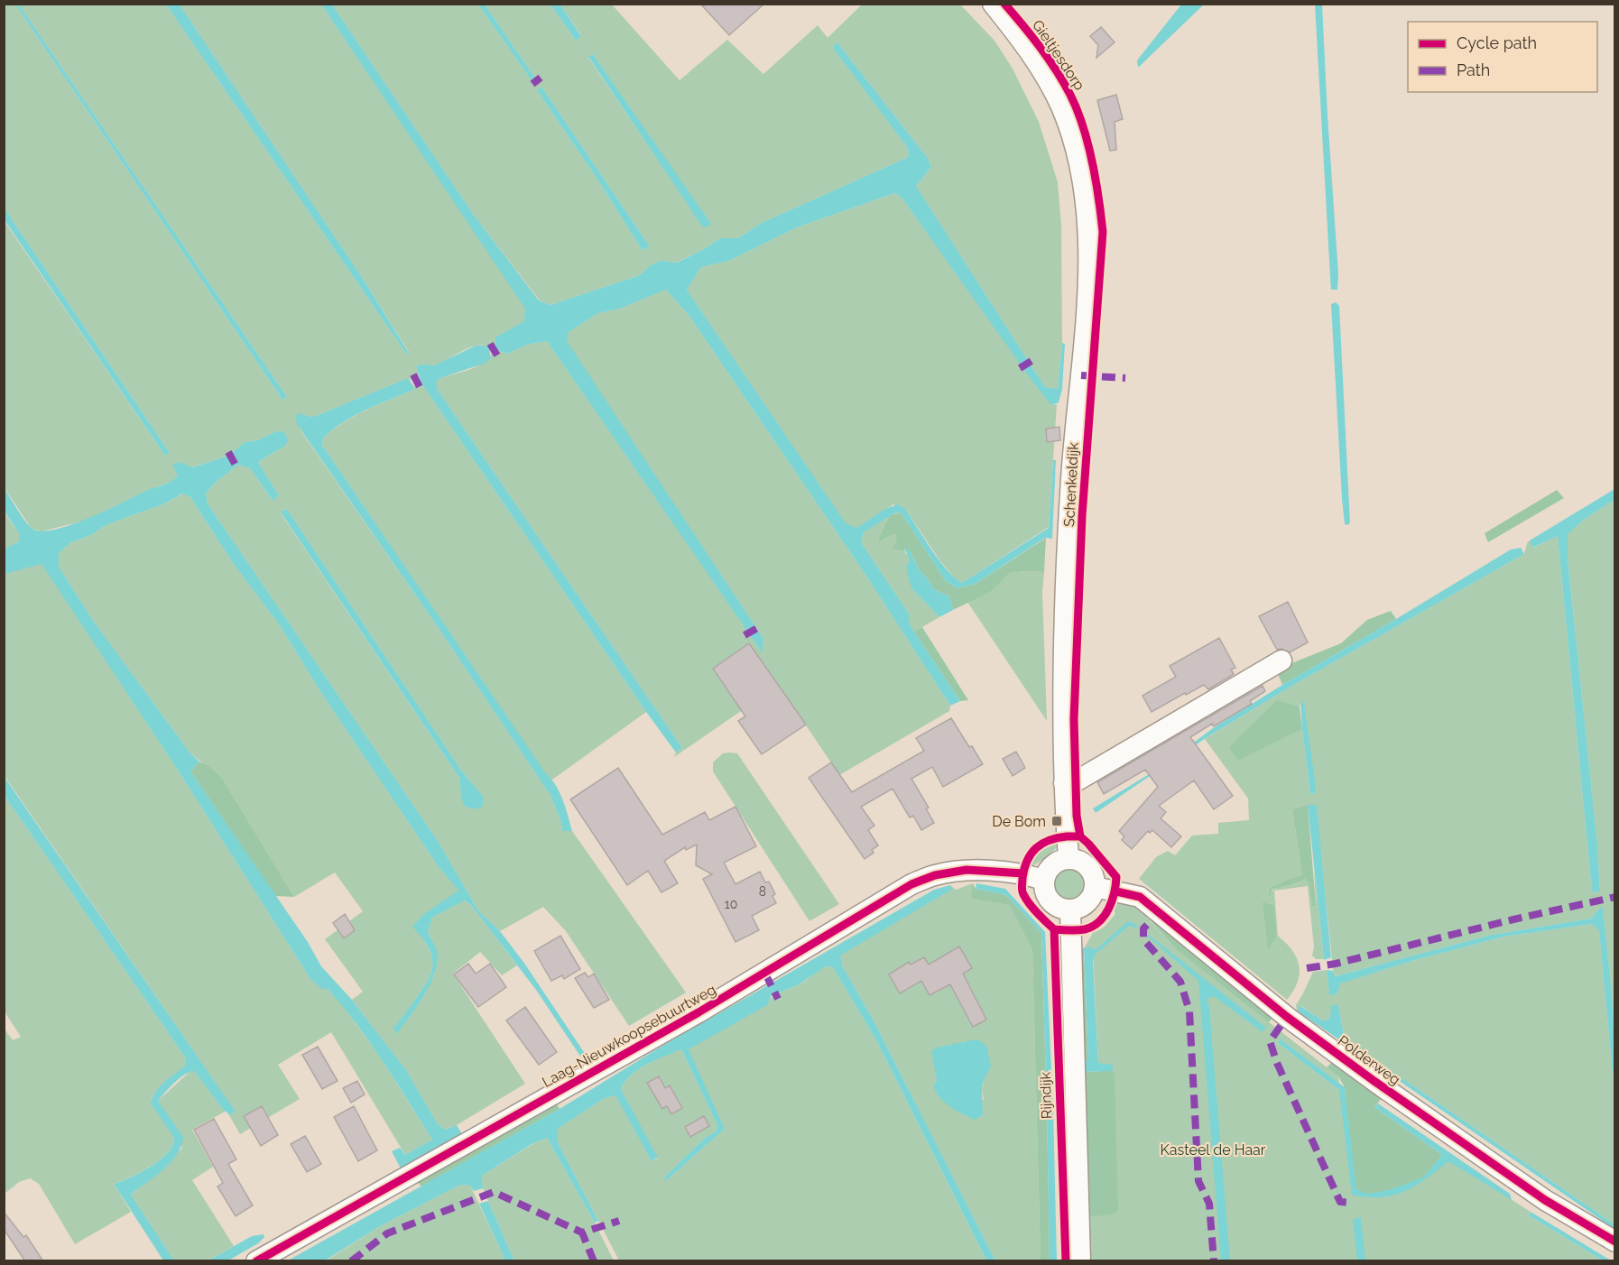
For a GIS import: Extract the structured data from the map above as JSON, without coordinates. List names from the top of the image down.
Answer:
{
  "streets": {
    "street": [
      "Gieltjesdorp",
      "Schenkeldijk",
      "Laag-Nieuwkoopsebuurtweg",
      "Polderweg",
      "Rijndijk"
    ]
  },
  "crossings": [
    ["Gieltjesdorp", "Schenkeldijk"],
    ["Laag-Nieuwkoopsebuurtweg", "Polderweg"],
    ["Laag-Nieuwkoopsebuurtweg", "Rijndijk"],
    ["Polderweg", "Rijndijk"]
  ],
  "parks": ["Kasteel de Haar"],
  "places": {
    "transit": ["De Bom"]
  },
  "house_numbers": ["8", "10"],
  "legend": ["Cycle path", "Path"]
}
